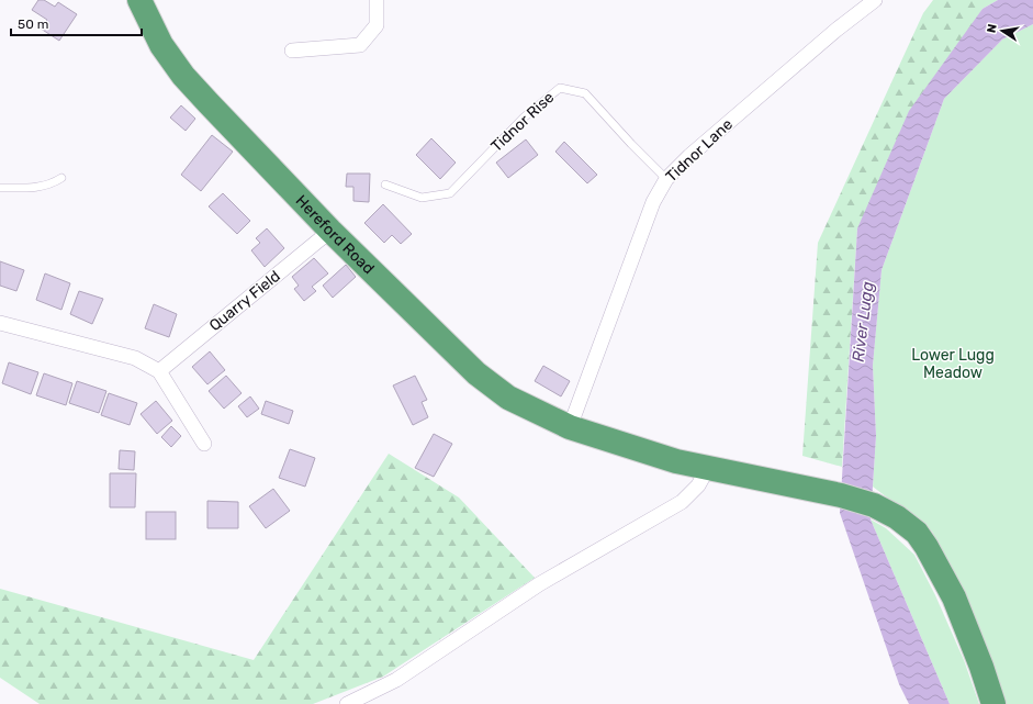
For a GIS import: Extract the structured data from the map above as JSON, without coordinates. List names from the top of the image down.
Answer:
{
  "streets": {
    "highway": ["Hereford Road"],
    "street": ["Tidnor Lane", "Quarry Field"],
    "lane": ["Tidnor Rise"]
  },
  "crossings": [
    ["Tidnor Rise", "Tidnor Lane"],
    ["Tidnor Lane", "Hereford Road"],
    ["Hereford Road", "Quarry Field"]
  ],
  "water": ["River Lugg"],
  "parks": ["Lower Lugg Meadow"],
  "scale_bar": "50 m",
  "north": "left"
}
